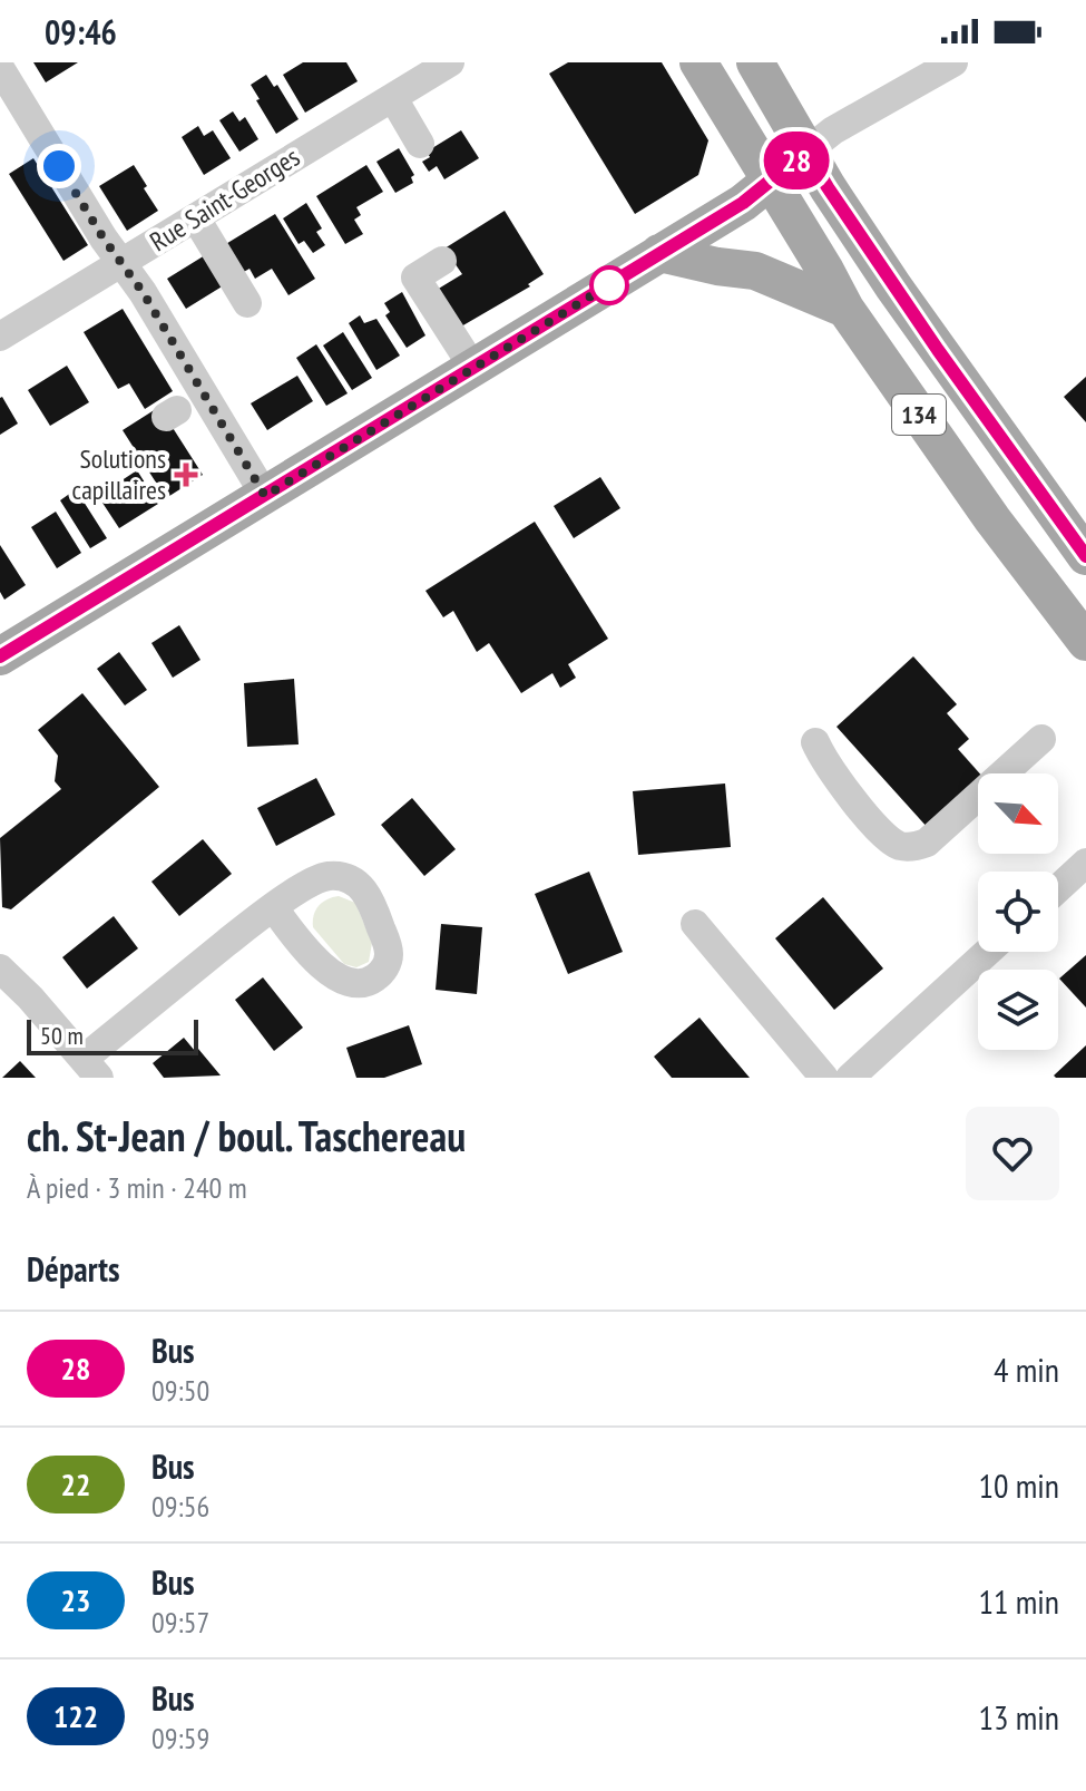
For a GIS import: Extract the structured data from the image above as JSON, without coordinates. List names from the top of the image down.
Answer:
{
  "streets": {
    "main road": ["134"],
    "street": ["Rue Saint-Georges"]
  },
  "places": {
    "health": ["Solutions capillaires"]
  },
  "lines": ["bus line 28"],
  "scale_bar": "50 m",
  "north": "bottom right",
  "page": {
    "status": "09:46",
    "on_map": "28",
    "scale": "50 m",
    "heading": [
      ["ch. St-Jean / boul. Taschereau", "À pied · 3 min · 240 m"],
      "Départs"
    ],
    "list": [
      {
        "mark": "28",
        "name": "Bus",
        "note": "09:50",
        "value": "4 min"
      },
      {
        "mark": "22",
        "name": "Bus",
        "note": "09:56",
        "value": "10 min"
      },
      {
        "mark": "23",
        "name": "Bus",
        "note": "09:57",
        "value": "11 min"
      },
      {
        "mark": "122",
        "name": "Bus",
        "note": "09:59",
        "value": "13 min"
      }
    ]
  }
}
